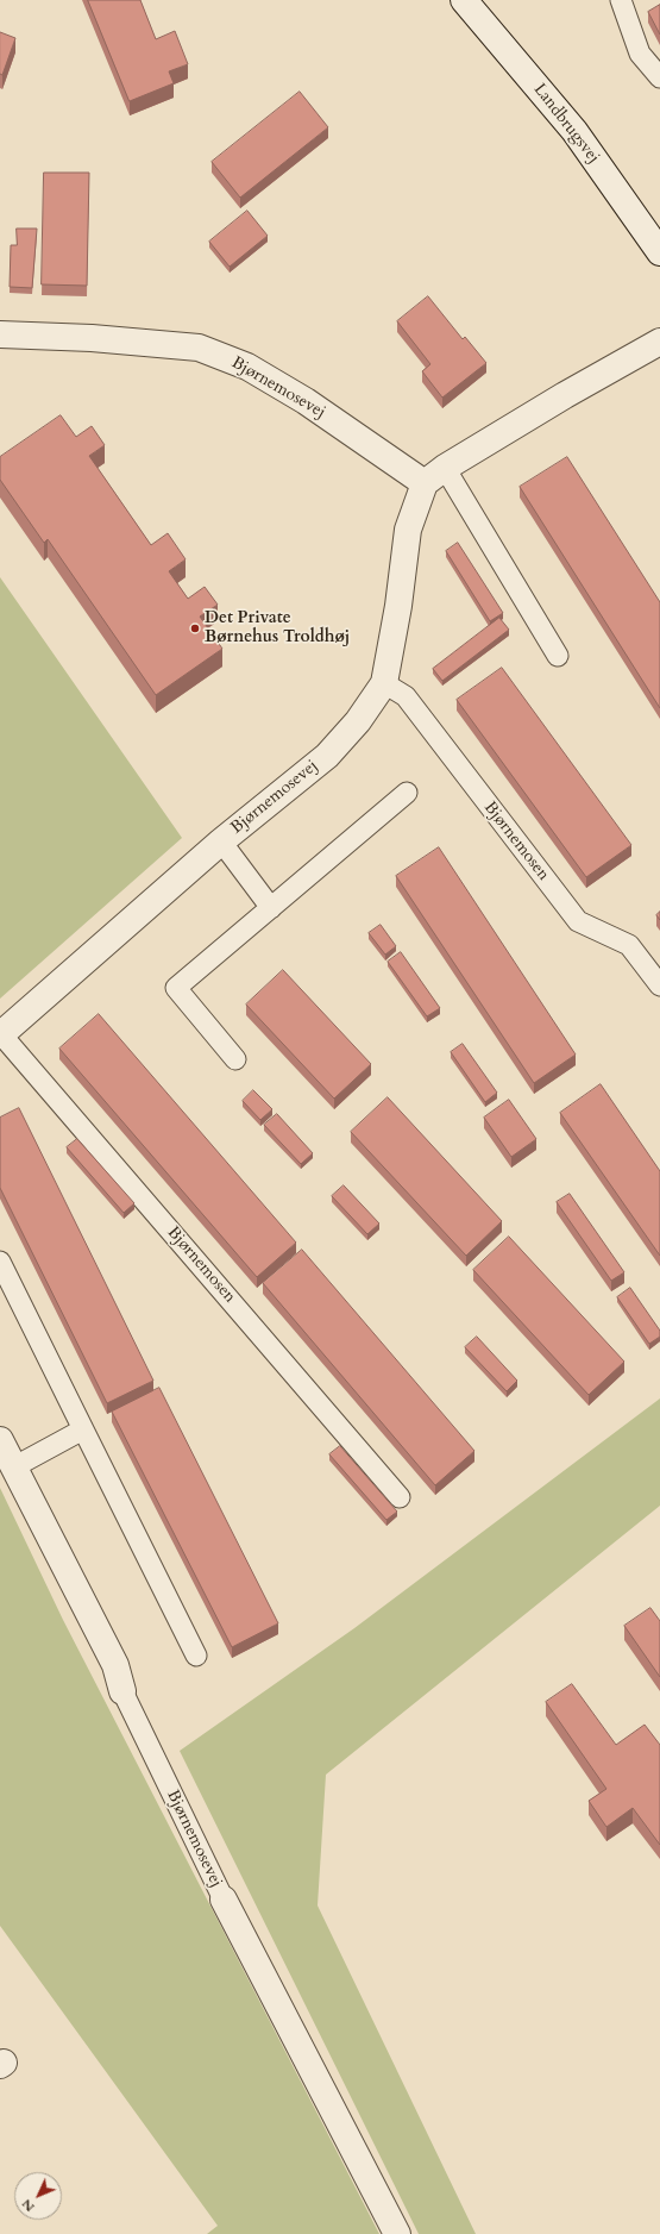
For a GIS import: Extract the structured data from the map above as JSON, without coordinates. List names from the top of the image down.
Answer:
{
  "streets": {
    "street": ["Landbrugsvej", "Bjørnemosevej"],
    "lane": ["Bjørnemosen"]
  },
  "crossings": [
    ["Bjørnemosevej", "Bjørnemosen"]
  ],
  "places": ["Det Private Børnehus Troldhøj"],
  "north": "bottom left"
}
